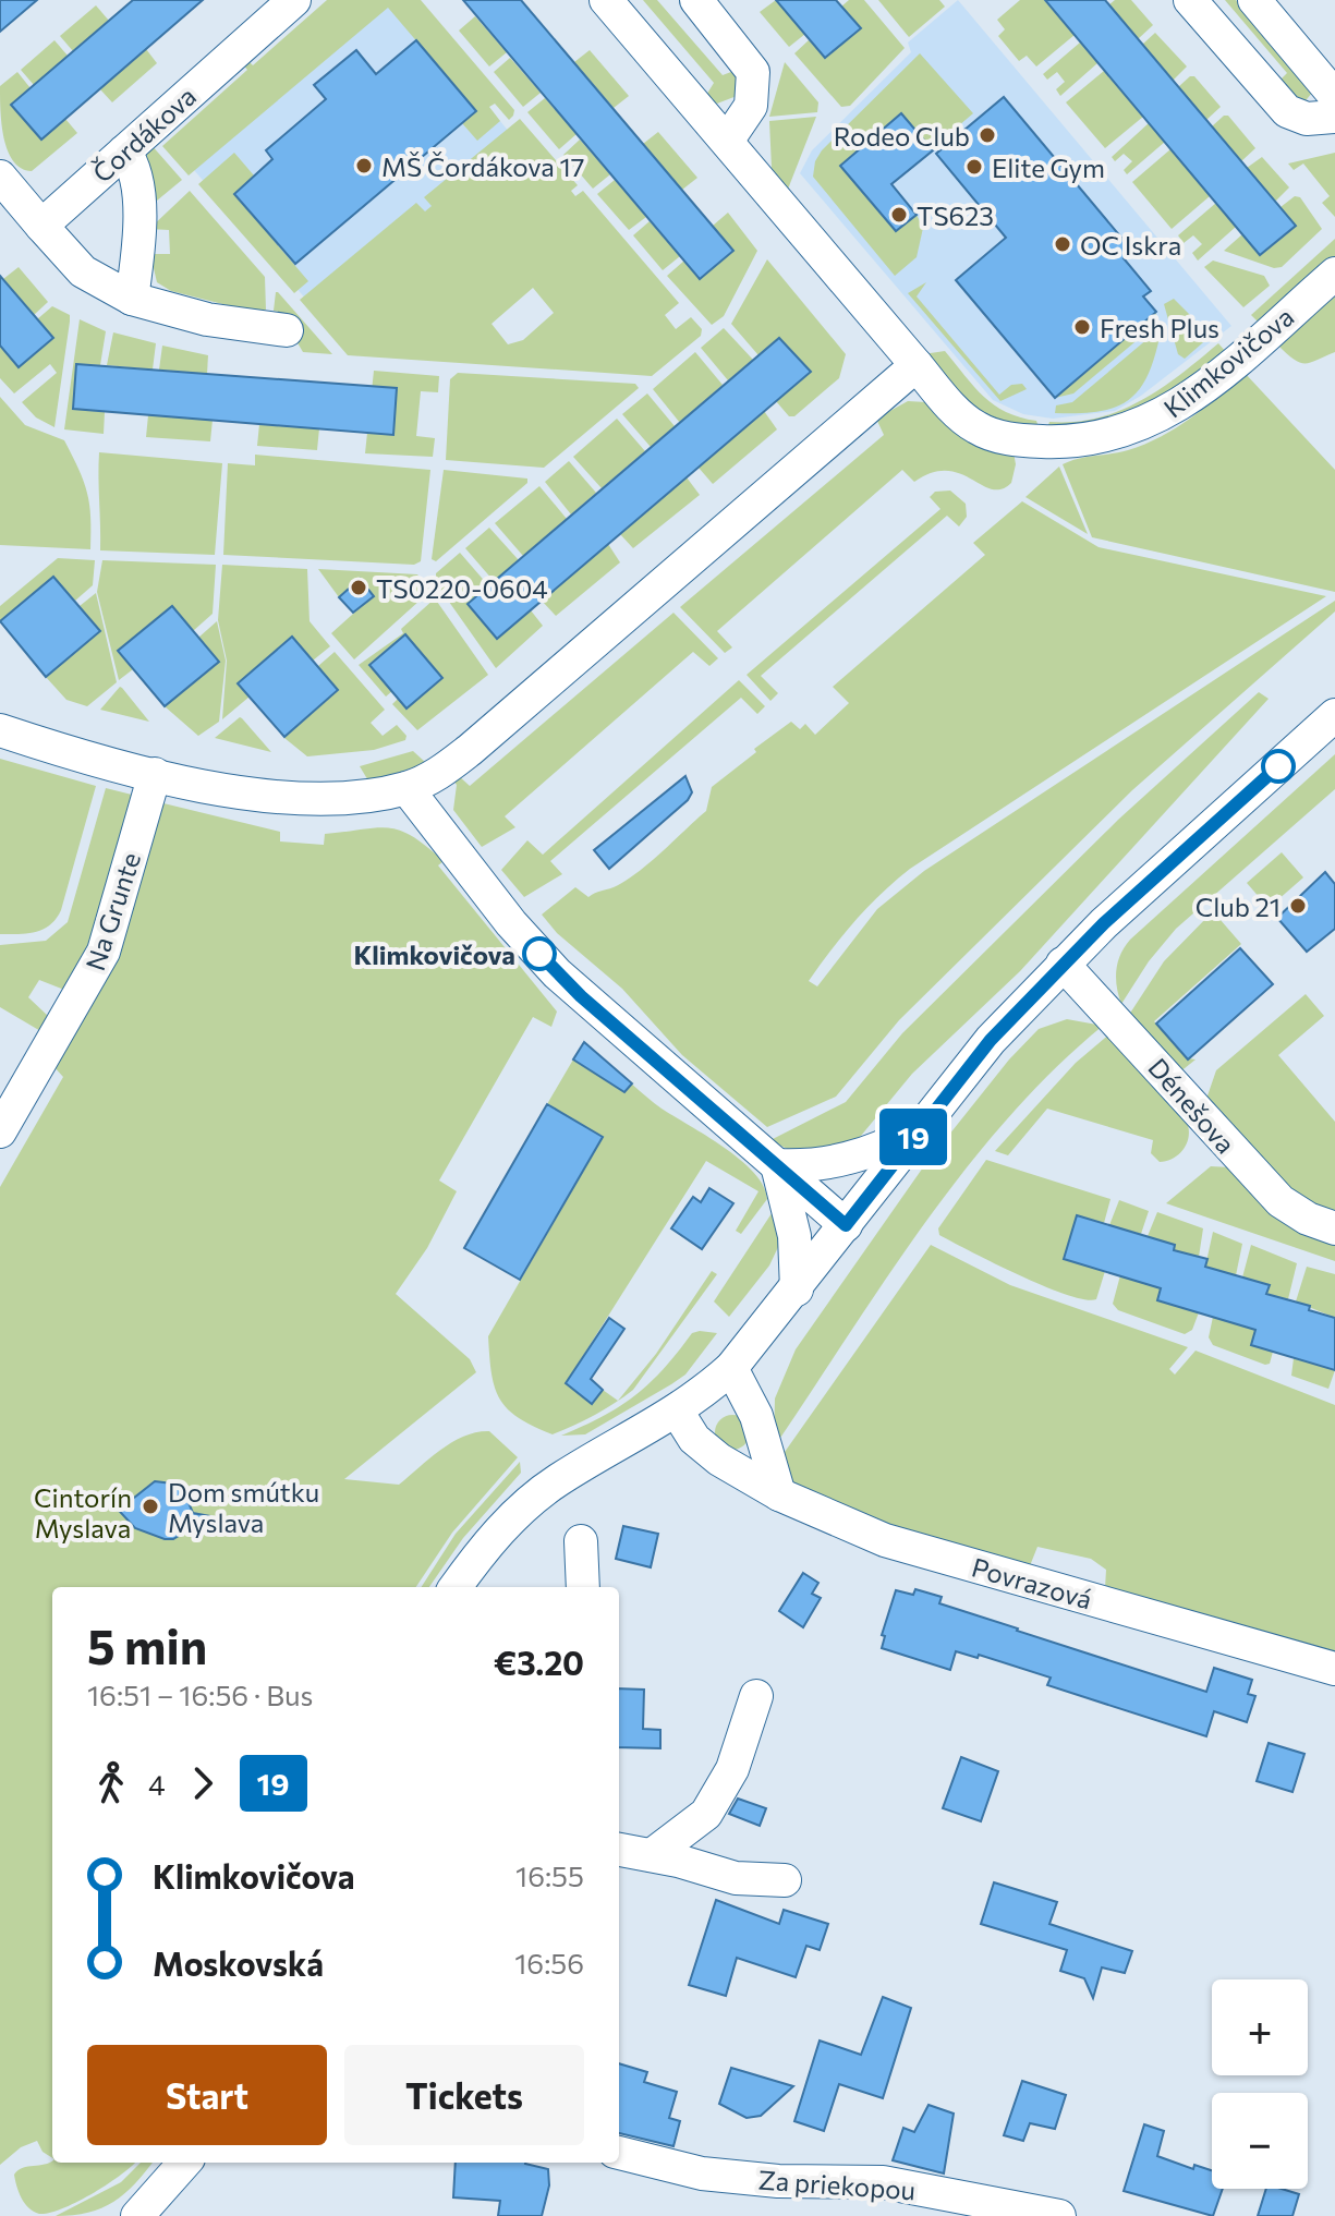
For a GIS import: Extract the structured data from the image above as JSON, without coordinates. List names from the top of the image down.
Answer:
{
  "streets": {
    "street": [
      "Čordákova",
      "Klimkovičova",
      "Na Grunte",
      "Dénešova",
      "Povrazová",
      "Za priekopou"
    ]
  },
  "parks": ["Cintorín Myslava"],
  "places": [
    "Rodeo Club",
    "MŠ Čordákova 17",
    "Elite Gym",
    "TS623",
    "OC Iskra",
    "Fresh Plus",
    "TS0220-0604",
    "Club 21",
    "Klimkovičova",
    "Dom smútku Myslava"
  ],
  "lines": ["bus line 19"],
  "page": {
    "on_map": "19",
    "heading": ["5 min", "16:51 – 16:56 · Bus", "€3.20"],
    "legs": ["4", "19"],
    "list": [
      {
        "name": "Klimkovičova",
        "value": "16:55"
      },
      {
        "name": "Moskovská",
        "value": "16:56"
      }
    ],
    "map_buttons": ["+", "−"],
    "buttons": ["Start", "Tickets"]
  }
}
